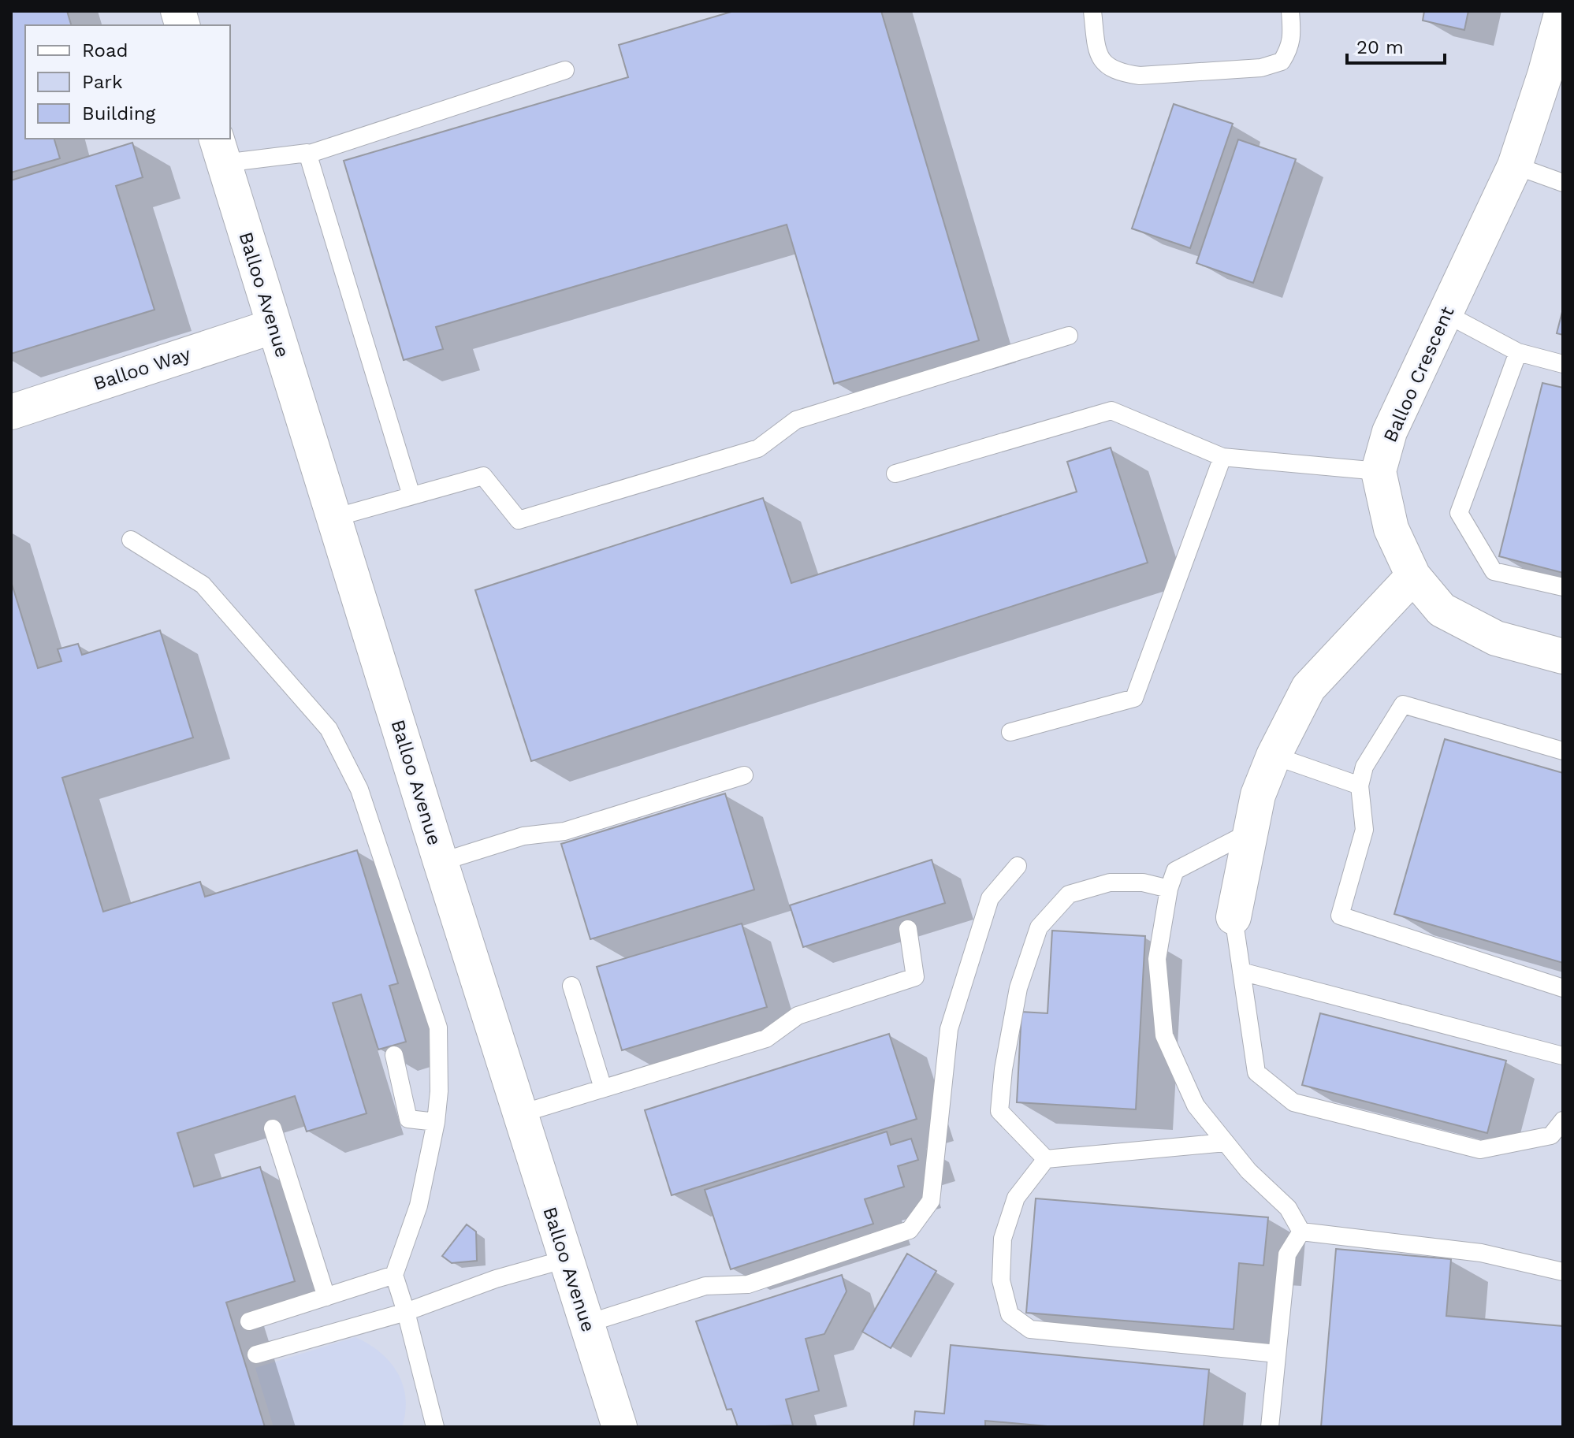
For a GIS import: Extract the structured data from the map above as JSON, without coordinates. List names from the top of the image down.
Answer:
{
  "streets": {
    "street": ["Balloo Avenue", "Balloo Way", "Balloo Crescent"]
  },
  "crossings": [
    ["Balloo Avenue", "Balloo Way"]
  ],
  "legend": ["Road", "Park", "Building"],
  "scale_bar": "20 m"
}
